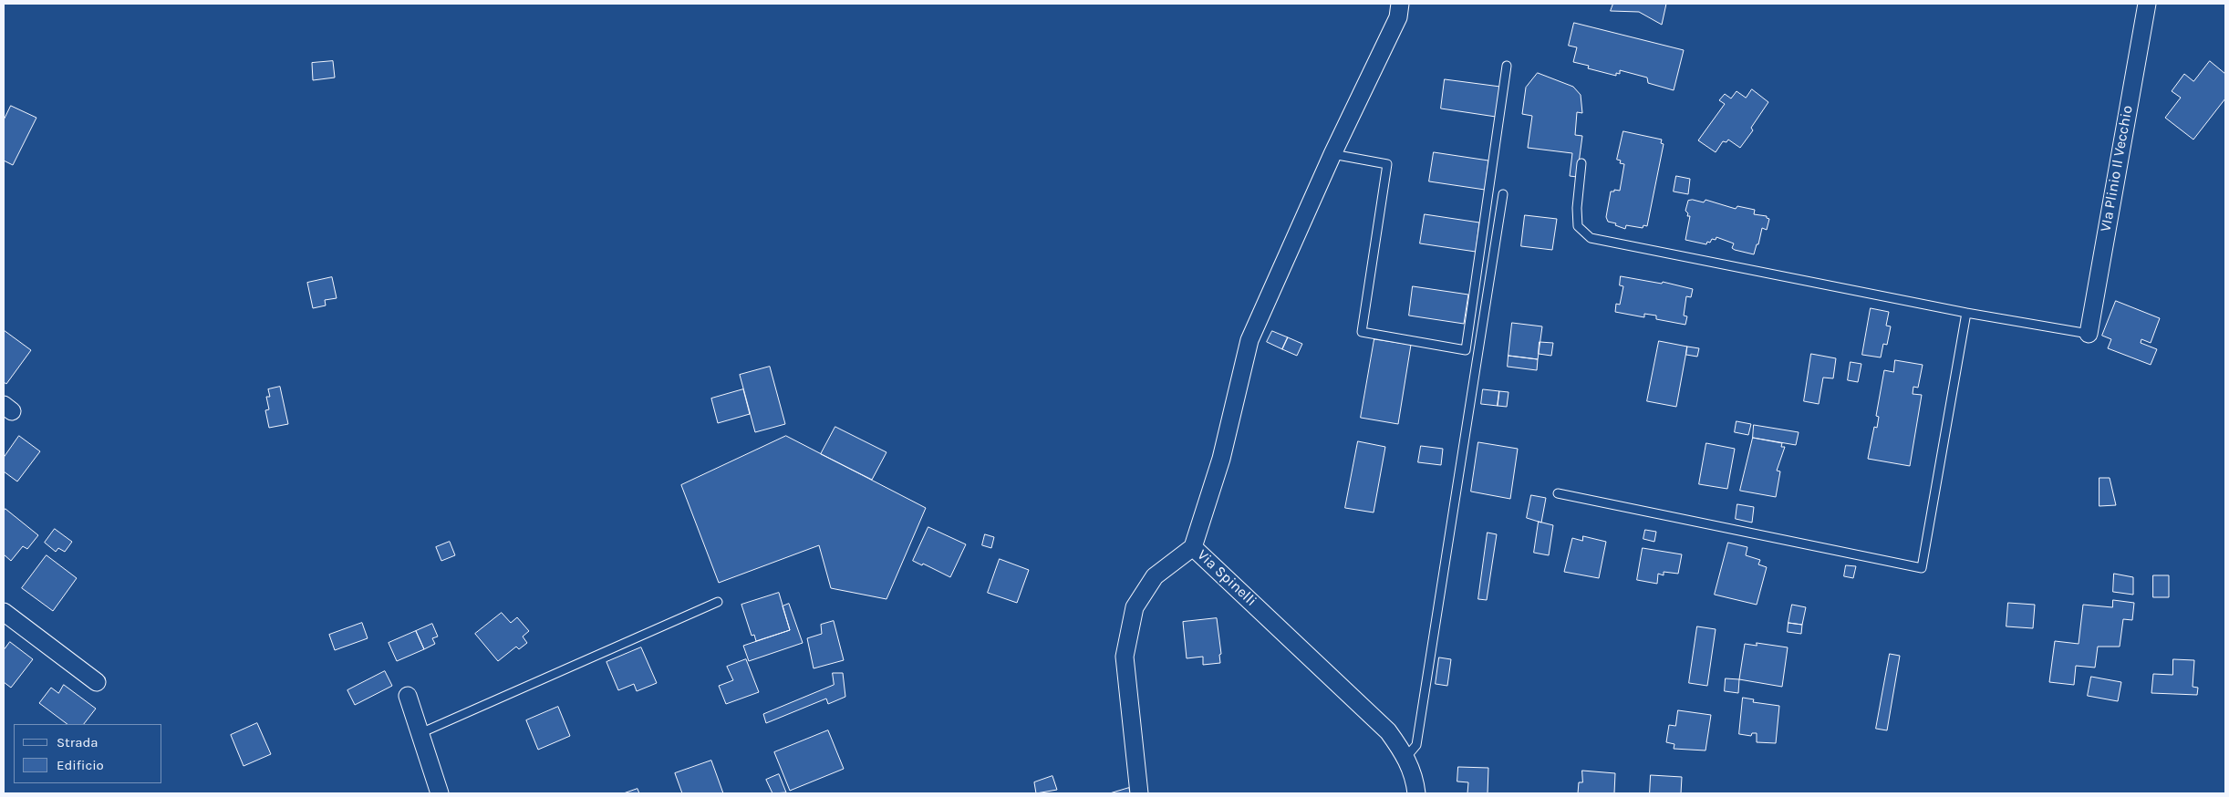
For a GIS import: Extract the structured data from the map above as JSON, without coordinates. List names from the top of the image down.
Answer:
{
  "streets": {
    "street": ["VIa Plinio Il Vecchio", "Via Spinelli"]
  },
  "legend": ["Strada", "Edificio"]
}
